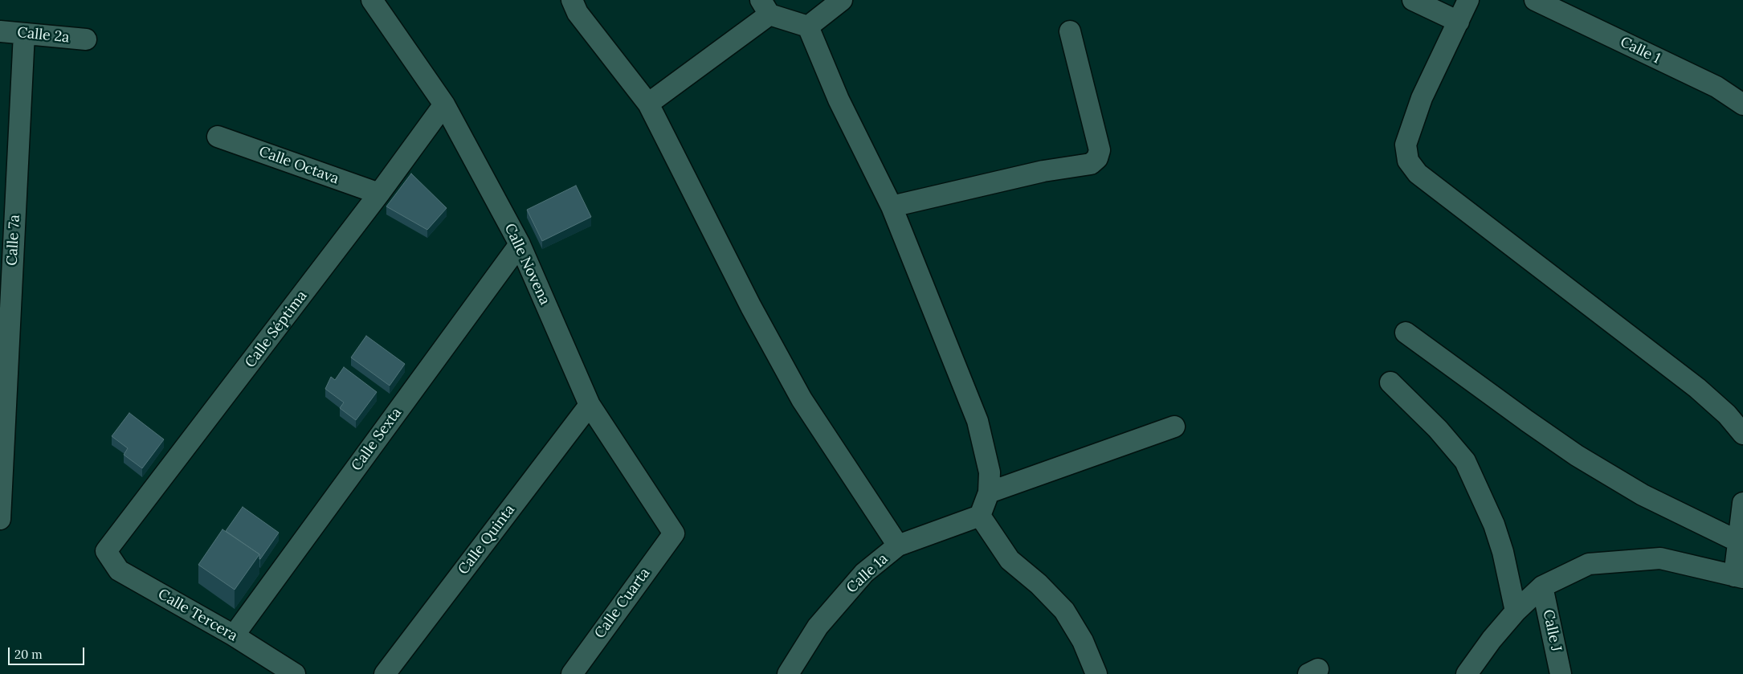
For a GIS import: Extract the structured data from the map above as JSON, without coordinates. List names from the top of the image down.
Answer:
{
  "streets": {
    "street": [
      "Calle 2a",
      "Calle 1",
      "Calle Octava",
      "Calle 7a",
      "Calle Novena",
      "Calle Séptima",
      "Calle Sexta",
      "Calle Quinta",
      "Calle 1a",
      "Calle Cuarta",
      "Calle Tercera",
      "Calle J"
    ]
  },
  "crossings": [
    ["Calle 2a", "Calle 7a"],
    ["Calle Octava", "Calle Séptima"],
    ["Calle Novena", "Calle Séptima"],
    ["Calle Novena", "Calle Sexta"],
    ["Calle Novena", "Calle Quinta"],
    ["Calle Novena", "Calle Cuarta"],
    ["Calle Séptima", "Calle Tercera"],
    ["Calle Sexta", "Calle Tercera"]
  ],
  "scale_bar": "20 m"
}
